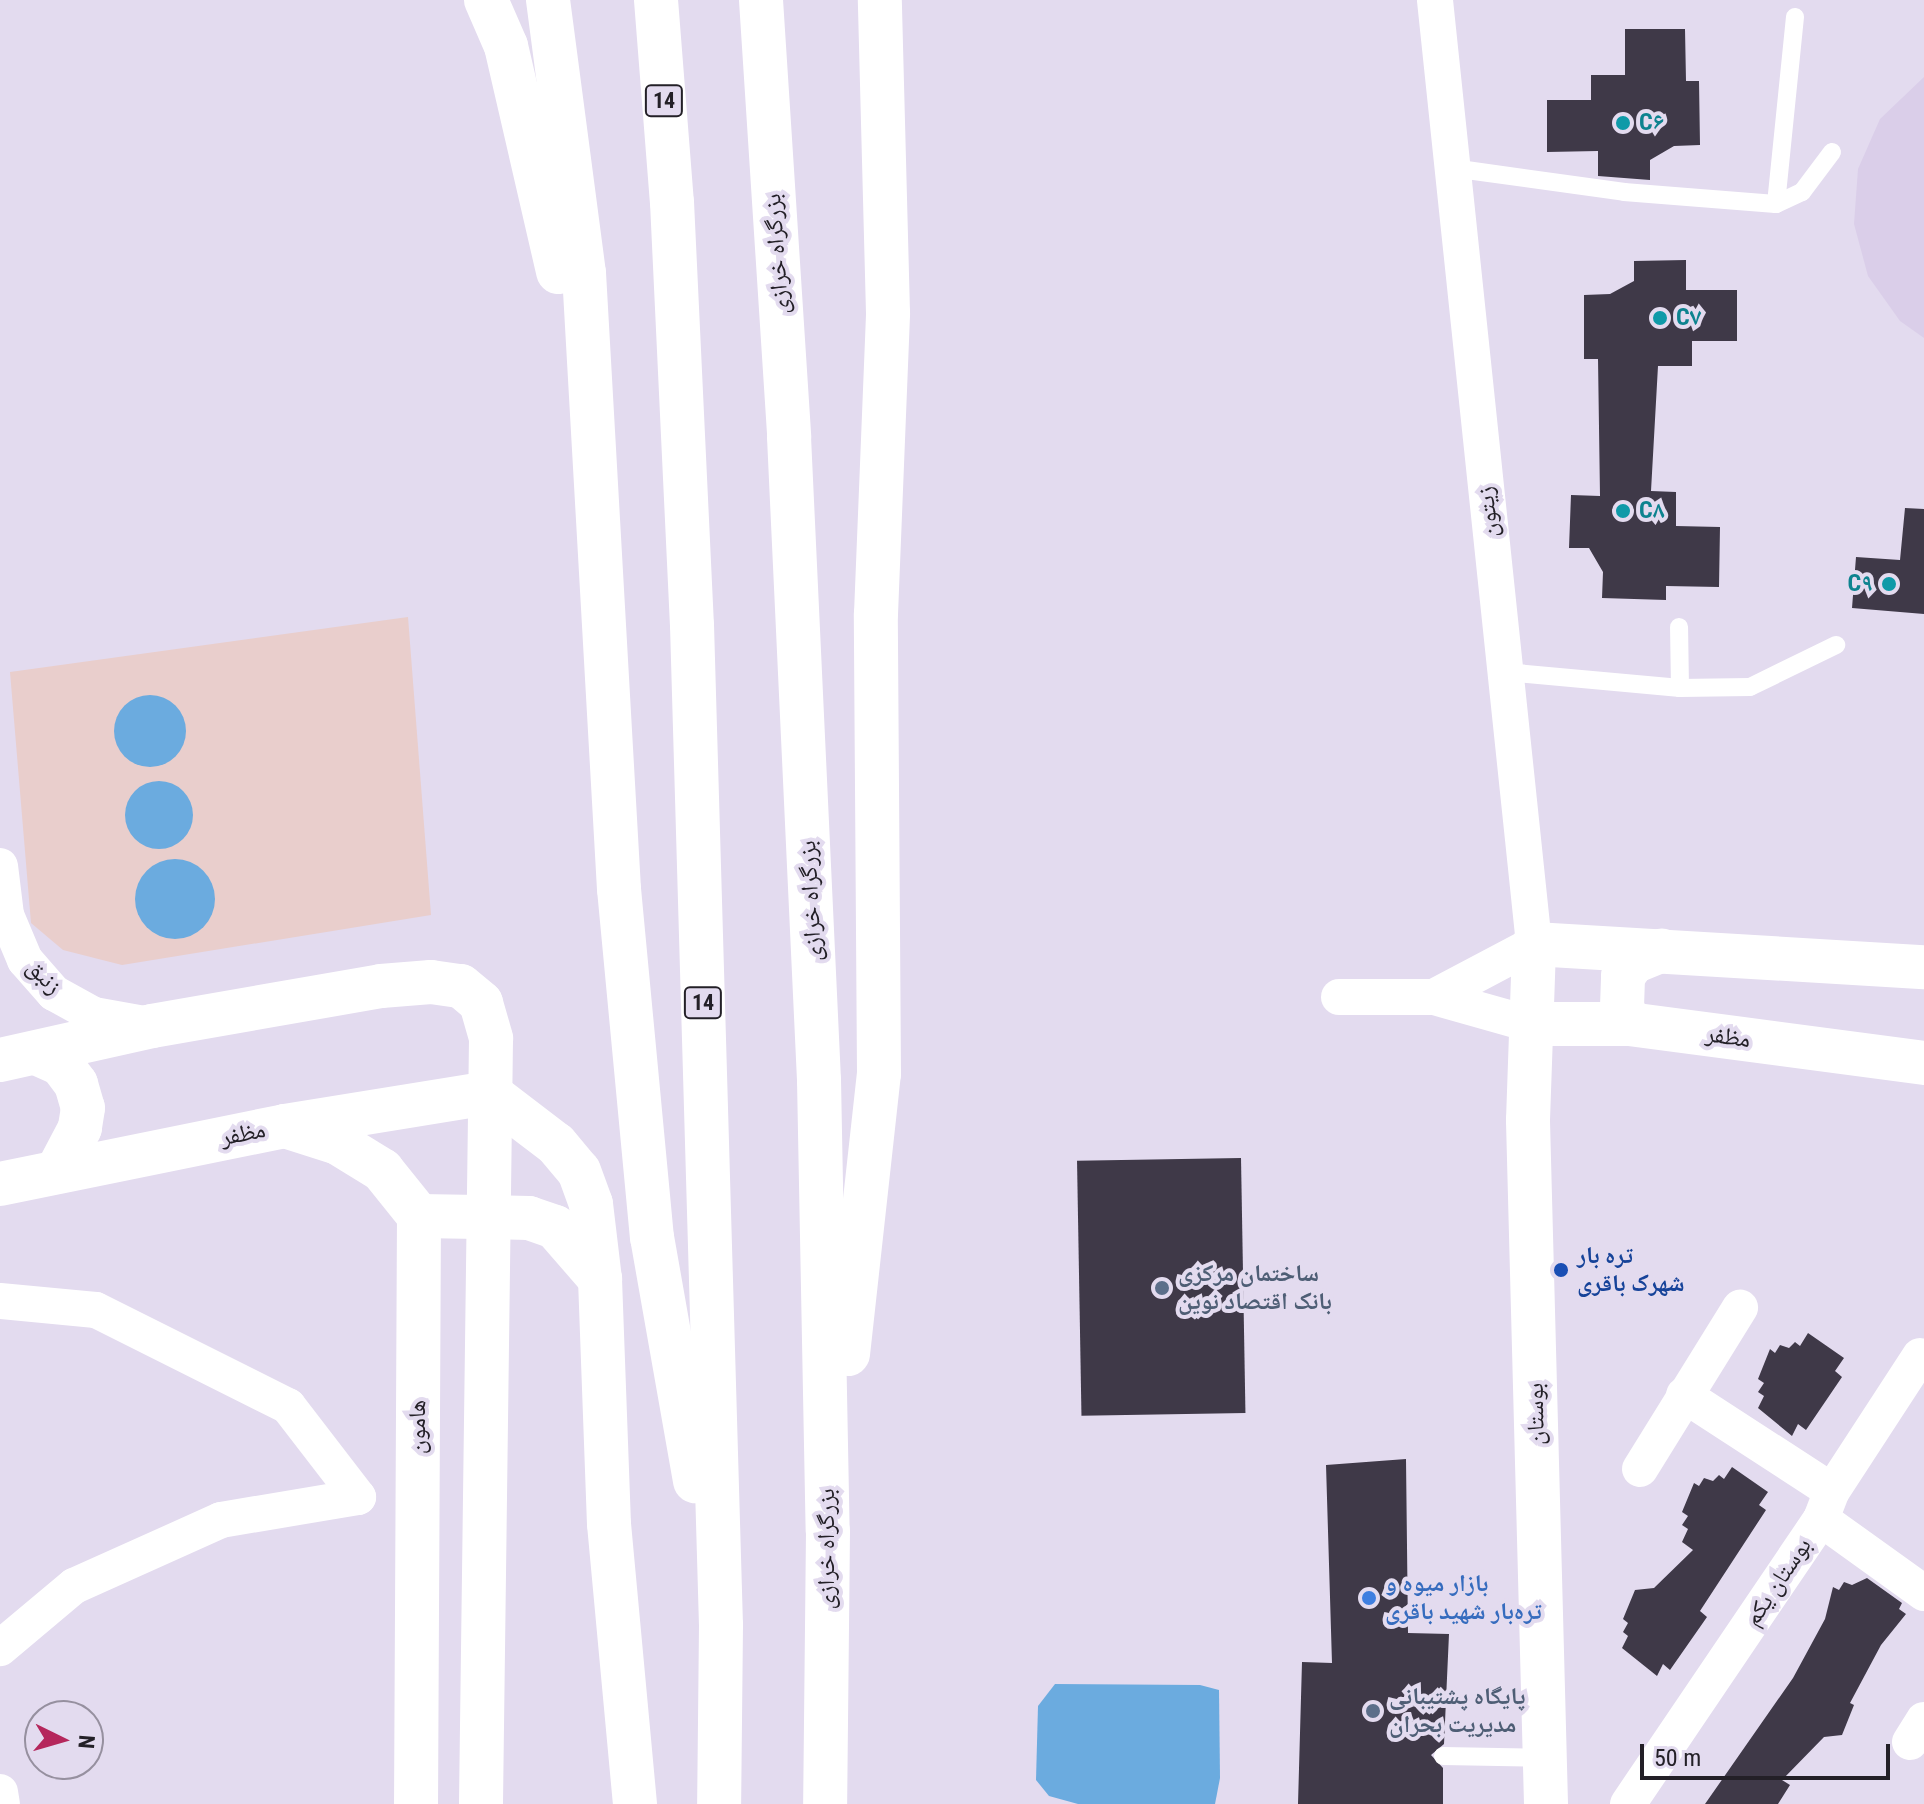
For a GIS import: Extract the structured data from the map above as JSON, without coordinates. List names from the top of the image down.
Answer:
{
  "streets": {
    "main road": [
      "14",
      "بزرگراه خرازی",
      "زیتون",
      "مظفر",
      "بوستان",
      "هامون"
    ],
    "street": ["زنبق", "بوستان یکم"]
  },
  "crossings": [
    ["زیتون", "مظفر"],
    ["زیتون", "بوستان"],
    ["مظفر", "بوستان"]
  ],
  "places": [
    "C۶",
    "C۷",
    "C۸",
    "C۹",
    "تره بار شهرک باقری",
    "ساختمان مرکزی بانک اقتصاد نوین",
    "بازار میوه و تره‌بار شهید باقری",
    "پایگاه پشتیبانی مدیریت بحران"
  ],
  "scale_bar": "50 m",
  "north": "right"
}
